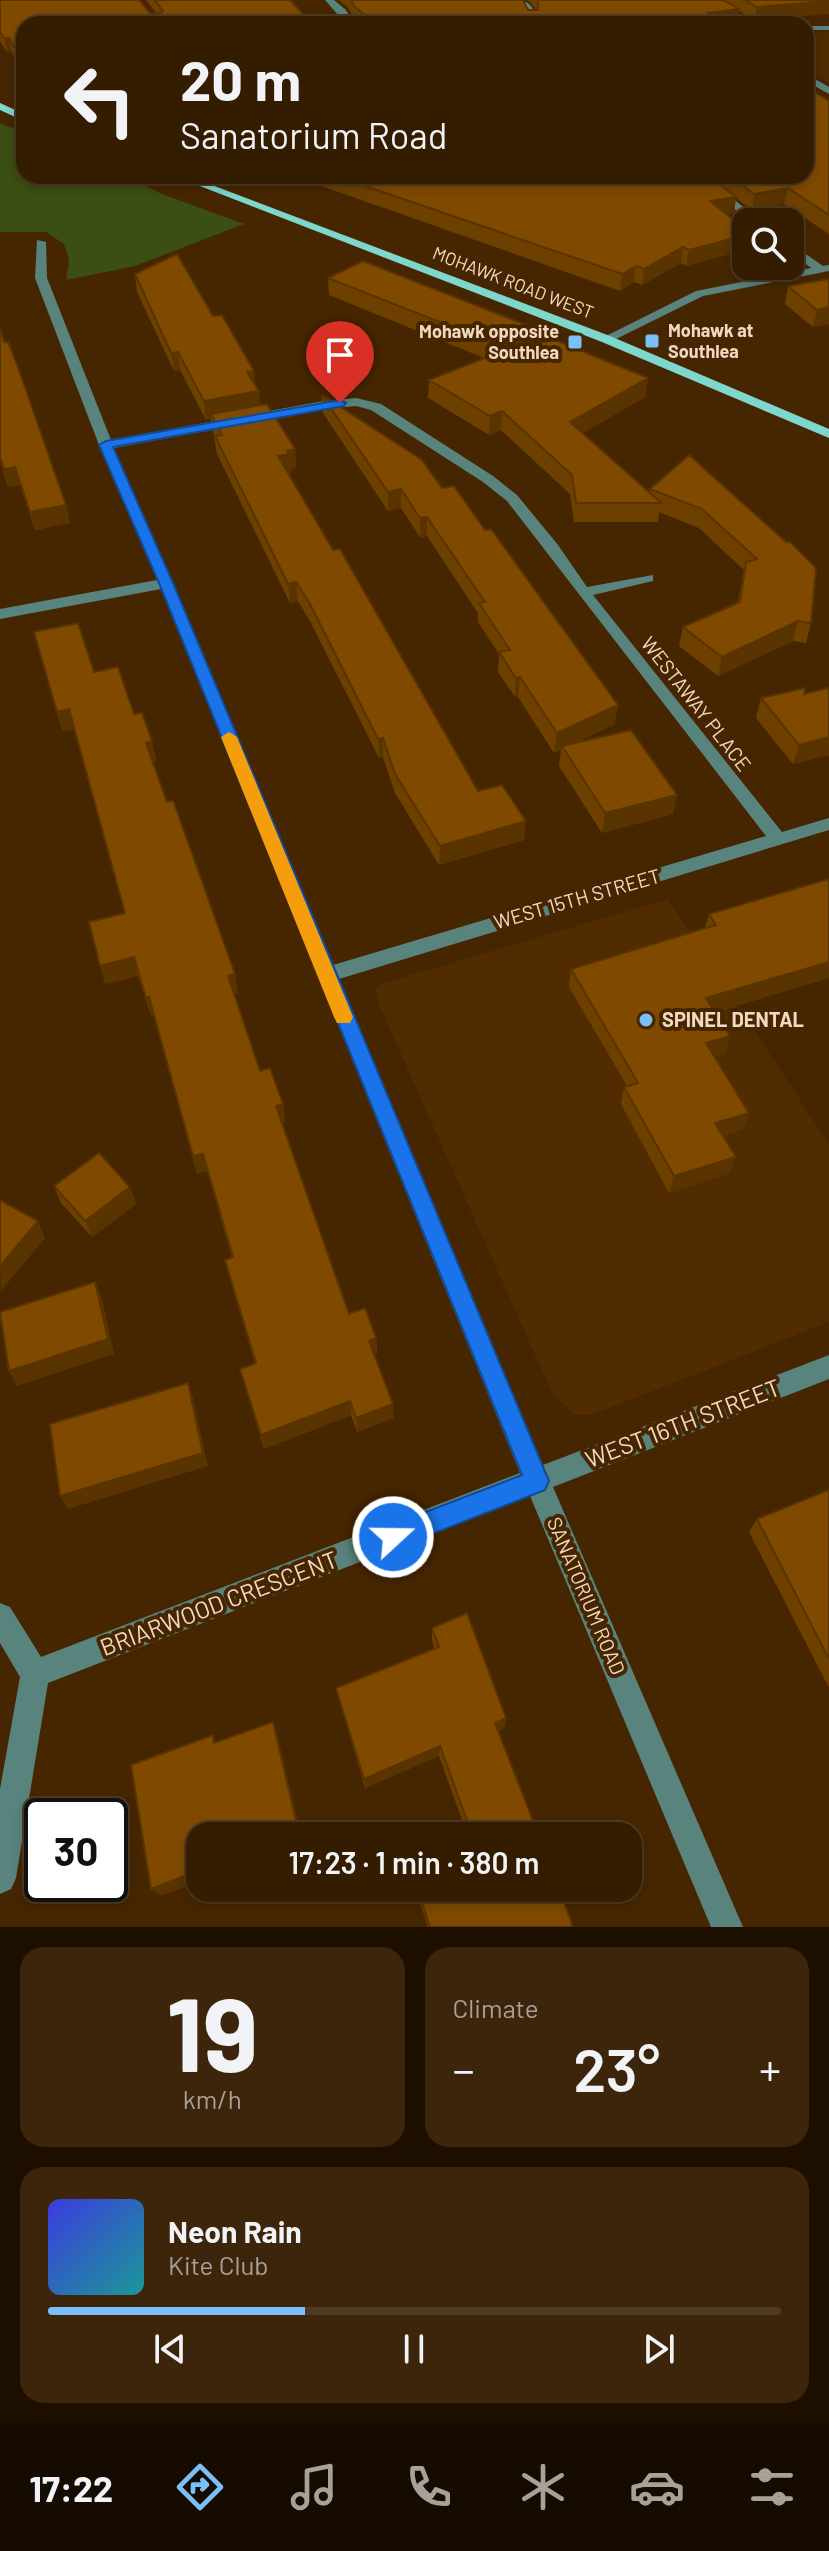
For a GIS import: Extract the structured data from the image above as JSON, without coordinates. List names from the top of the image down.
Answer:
{
  "streets": {
    "main road": ["MOHAWK ROAD WEST"],
    "street": [
      "WESTAWAY PLACE",
      "WEST 15TH STREET",
      "WEST 16TH STREET",
      "SANATORIUM ROAD",
      "BRIARWOOD CRESCENT"
    ]
  },
  "crossings": [
    ["WESTAWAY PLACE", "WEST 15TH STREET"],
    ["WESTAWAY PLACE", "SANATORIUM ROAD"],
    ["WEST 15TH STREET", "SANATORIUM ROAD"],
    ["WEST 16TH STREET", "SANATORIUM ROAD"],
    ["WEST 16TH STREET", "BRIARWOOD CRESCENT"],
    ["SANATORIUM ROAD", "BRIARWOOD CRESCENT"]
  ],
  "places": {
    "transit": ["Mohawk at Southlea", "Mohawk opposite Southlea"],
    "other": ["SPINEL DENTAL"]
  },
  "page": {
    "turn": ["20 m", "Sanatorium Road"],
    "limit": "30",
    "trip": "17:23 · 1 min · 380 m",
    "tile": [
      ["19", "km/h"],
      "Climate"
    ],
    "heat": ["−", "23°", "+"],
    "song": ["Neon Rain", "Kite Club"],
    "tabs": "17:22"
  }
}
